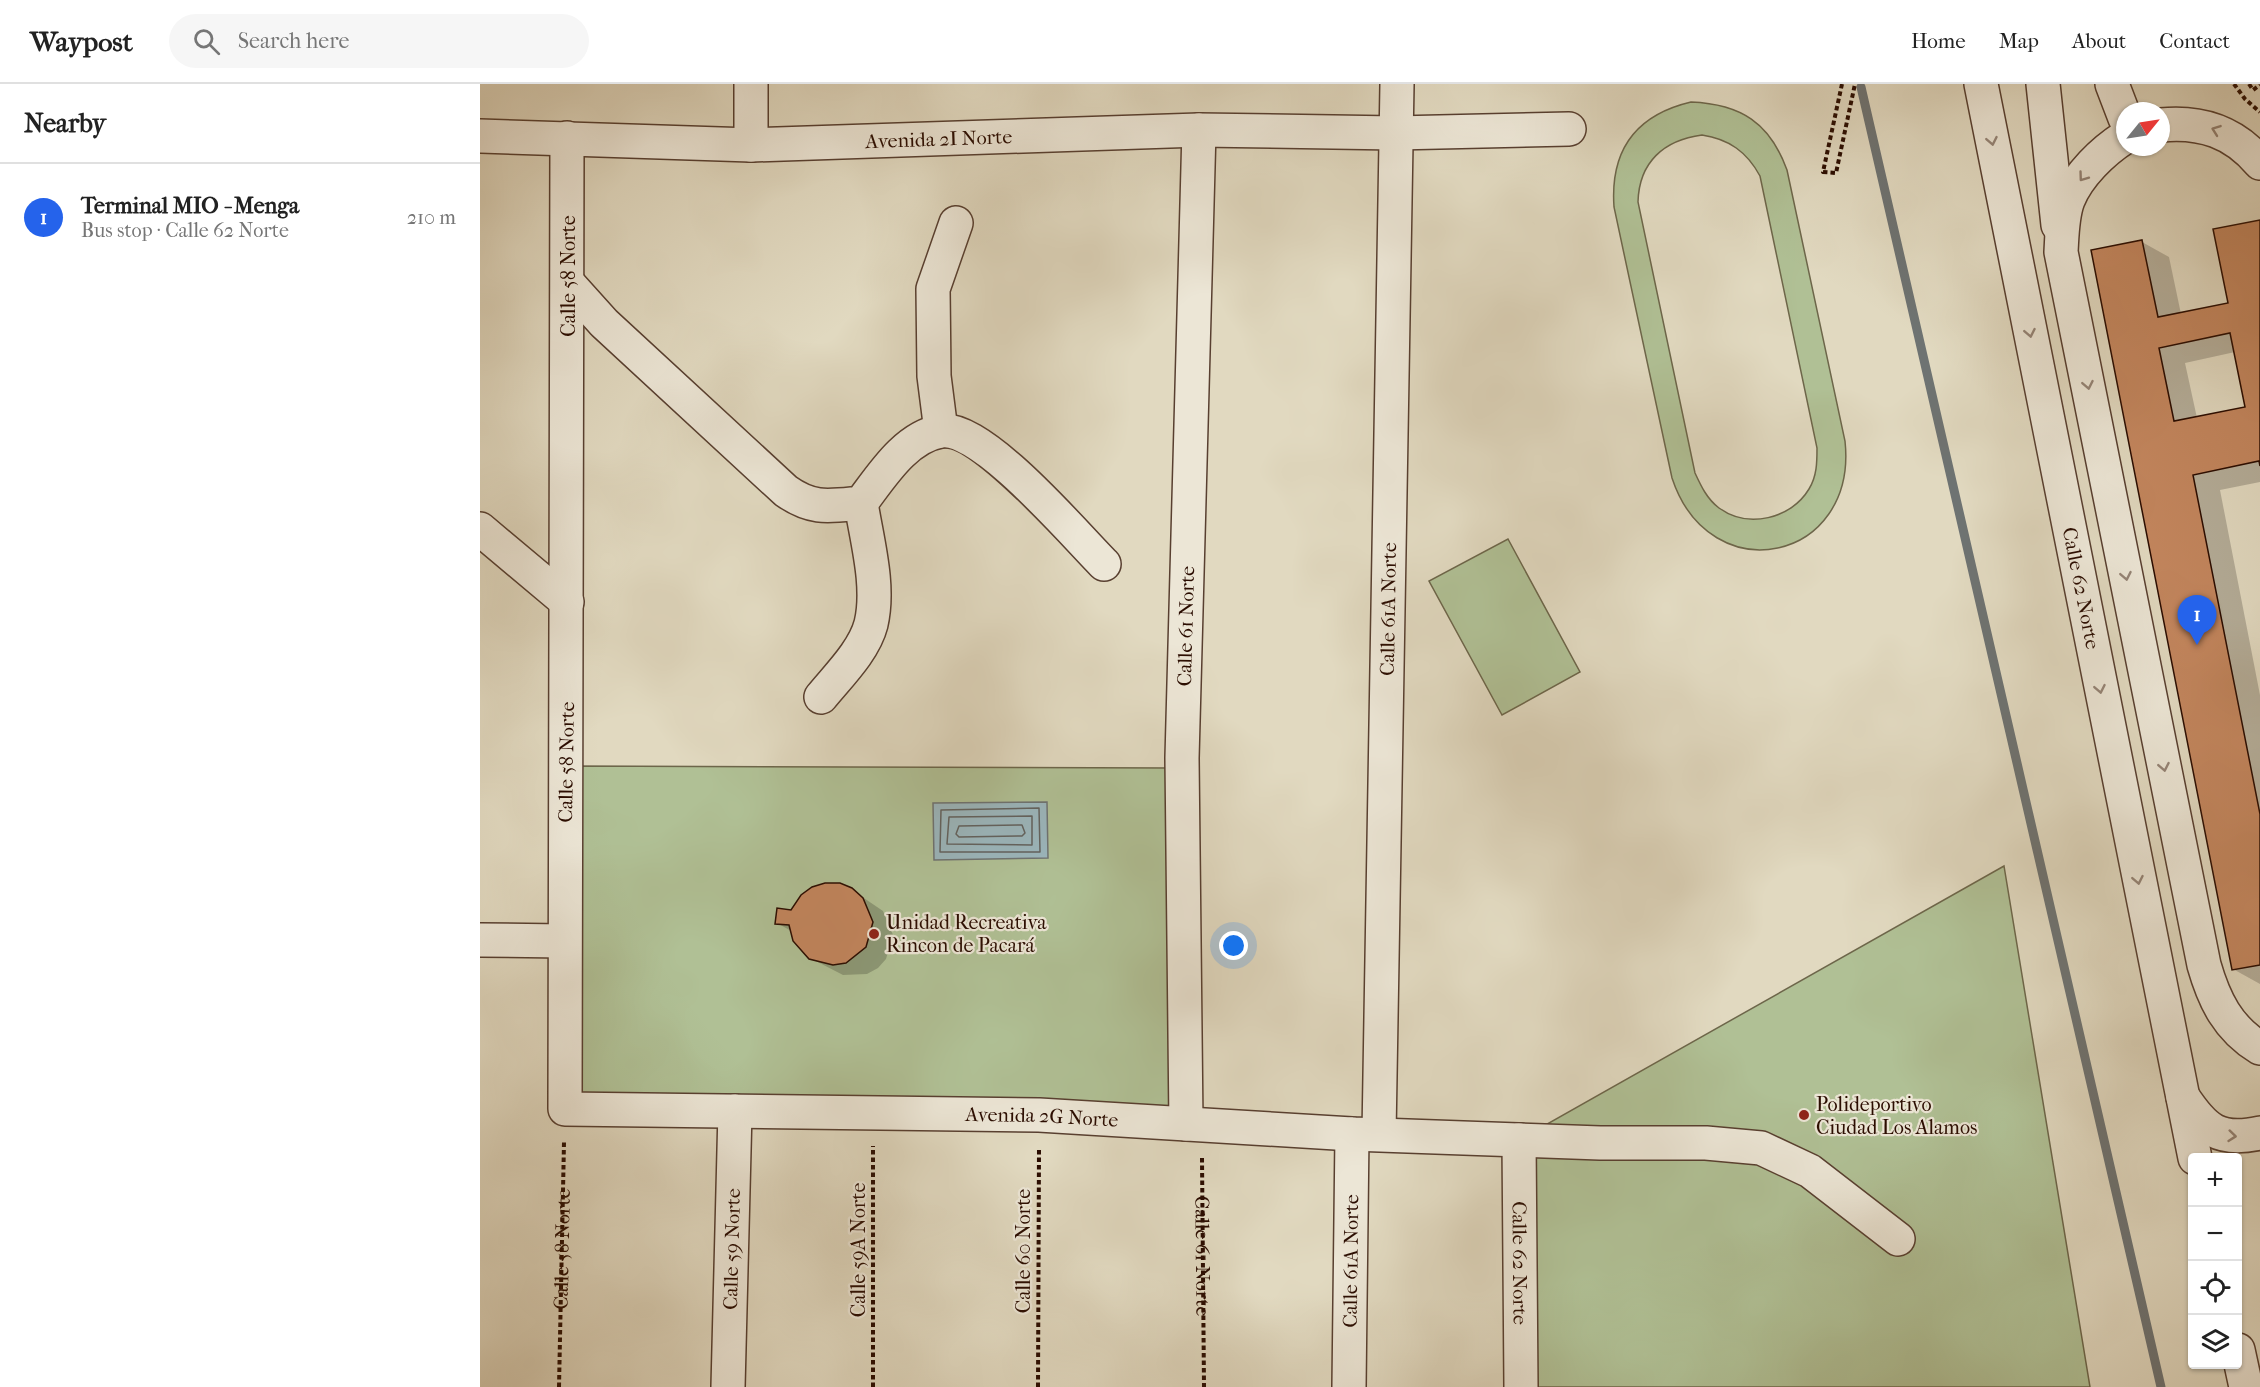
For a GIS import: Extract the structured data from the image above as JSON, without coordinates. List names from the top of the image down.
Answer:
{
  "streets": {
    "street": [
      "Avenida 2I Norte",
      "Calle 58 Norte",
      "Calle 62 Norte",
      "Calle 61A Norte",
      "Calle 61 Norte",
      "Avenida 2G Norte",
      "Calle 59 Norte"
    ],
    "path": ["Calle 59A Norte", "Calle 60 Norte"]
  },
  "crossings": [
    ["Avenida 2I Norte", "Calle 58 Norte"],
    ["Avenida 2I Norte", "Calle 61A Norte"],
    ["Avenida 2I Norte", "Calle 61 Norte"],
    ["Calle 58 Norte", "Avenida 2G Norte"],
    ["Calle 62 Norte", "Avenida 2G Norte"],
    ["Calle 61A Norte", "Avenida 2G Norte"],
    ["Calle 61 Norte", "Avenida 2G Norte"],
    ["Avenida 2G Norte", "Calle 59 Norte"],
    ["Avenida 2G Norte", "Calle 59A Norte"],
    ["Avenida 2G Norte", "Calle 60 Norte"]
  ],
  "places": ["Unidad Recreativa Rincon de Pacará", "Polideportivo Ciudad Los Alamos"],
  "north": "top right",
  "page": {
    "header": "Waypost",
    "search": "Search here",
    "nav": [
      "Home",
      "Map",
      "About",
      "Contact"
    ],
    "heading": "Nearby",
    "list": [
      {
        "mark": "1",
        "name": "Terminal MIO - Menga",
        "note": "Bus stop · Calle 62 Norte",
        "value": "210 m"
      }
    ],
    "pins": "1",
    "map_buttons": ["+", "−"]
  }
}
